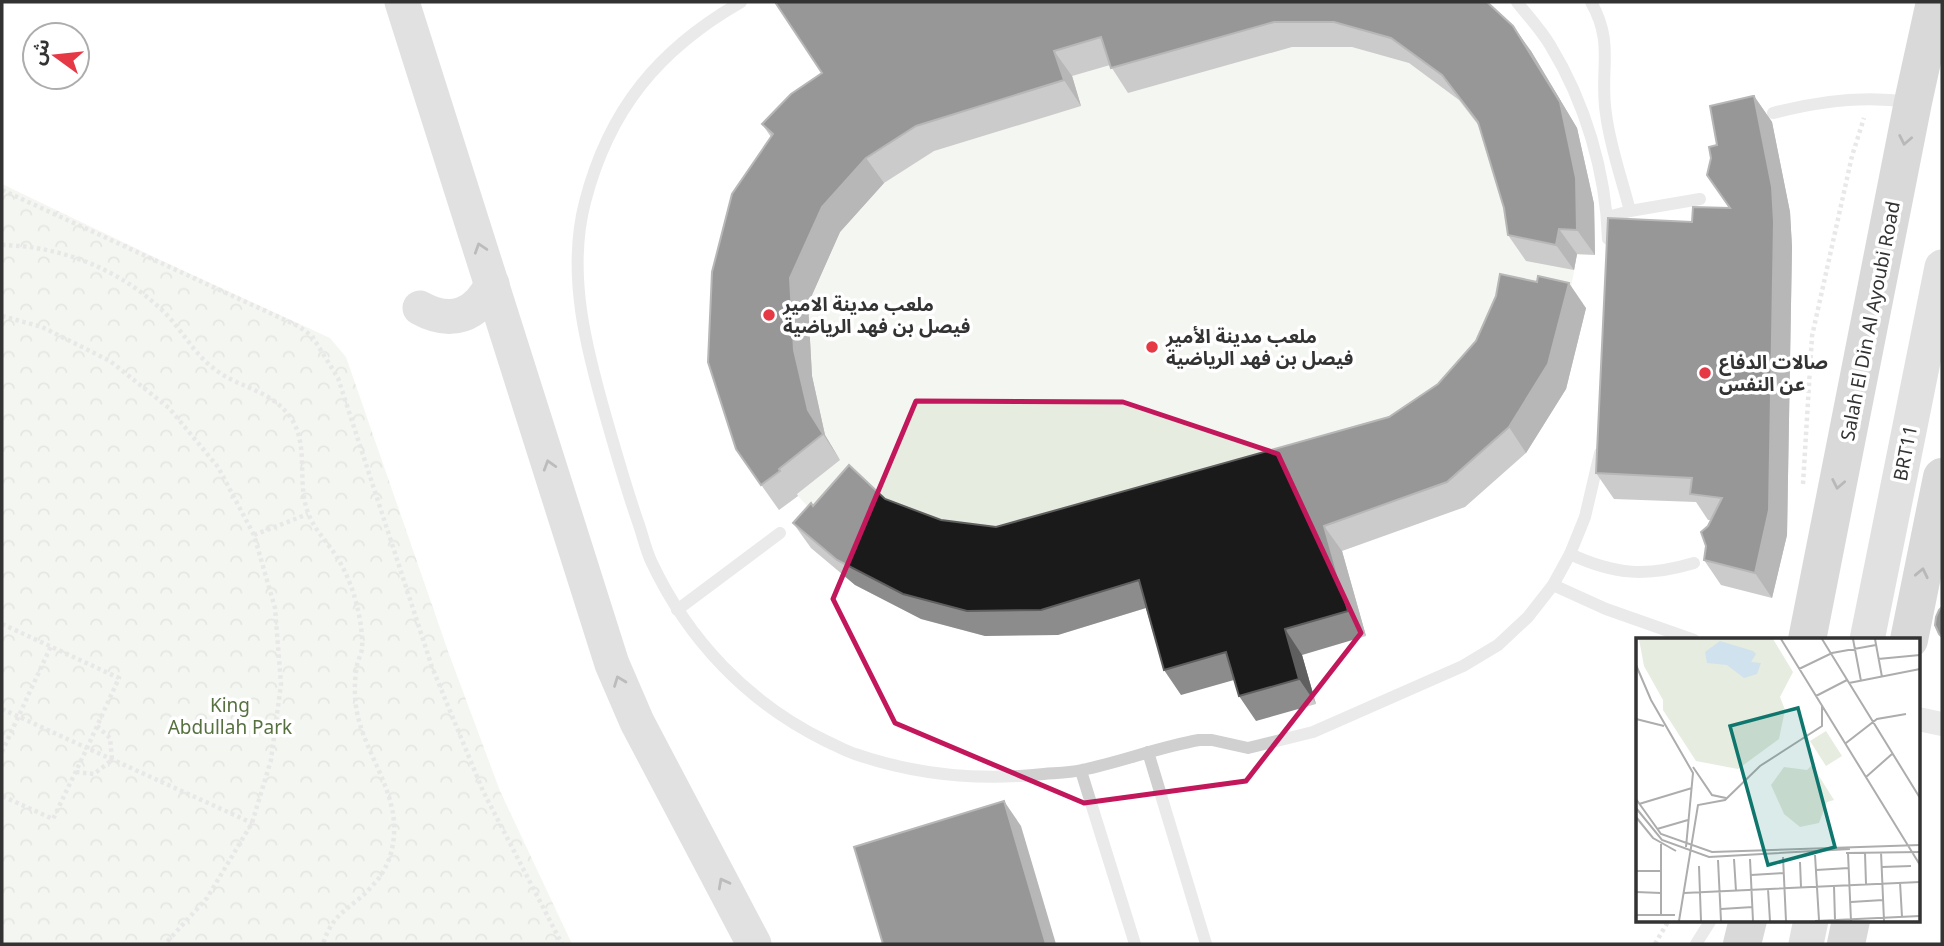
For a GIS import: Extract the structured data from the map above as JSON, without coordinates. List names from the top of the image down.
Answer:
{
  "streets": {
    "main road": ["Salah El Din Al Ayoubi Road", "BRT11"]
  },
  "parks": ["King Abdullah Park"],
  "places": ["ملعب مدينة الامير فيصل بن فهد الرياضية", "ملعب مدينة الأمير فيصل بن فهد الرياضية", "صالات الدفاع عن النفس"],
  "north": "left"
}
